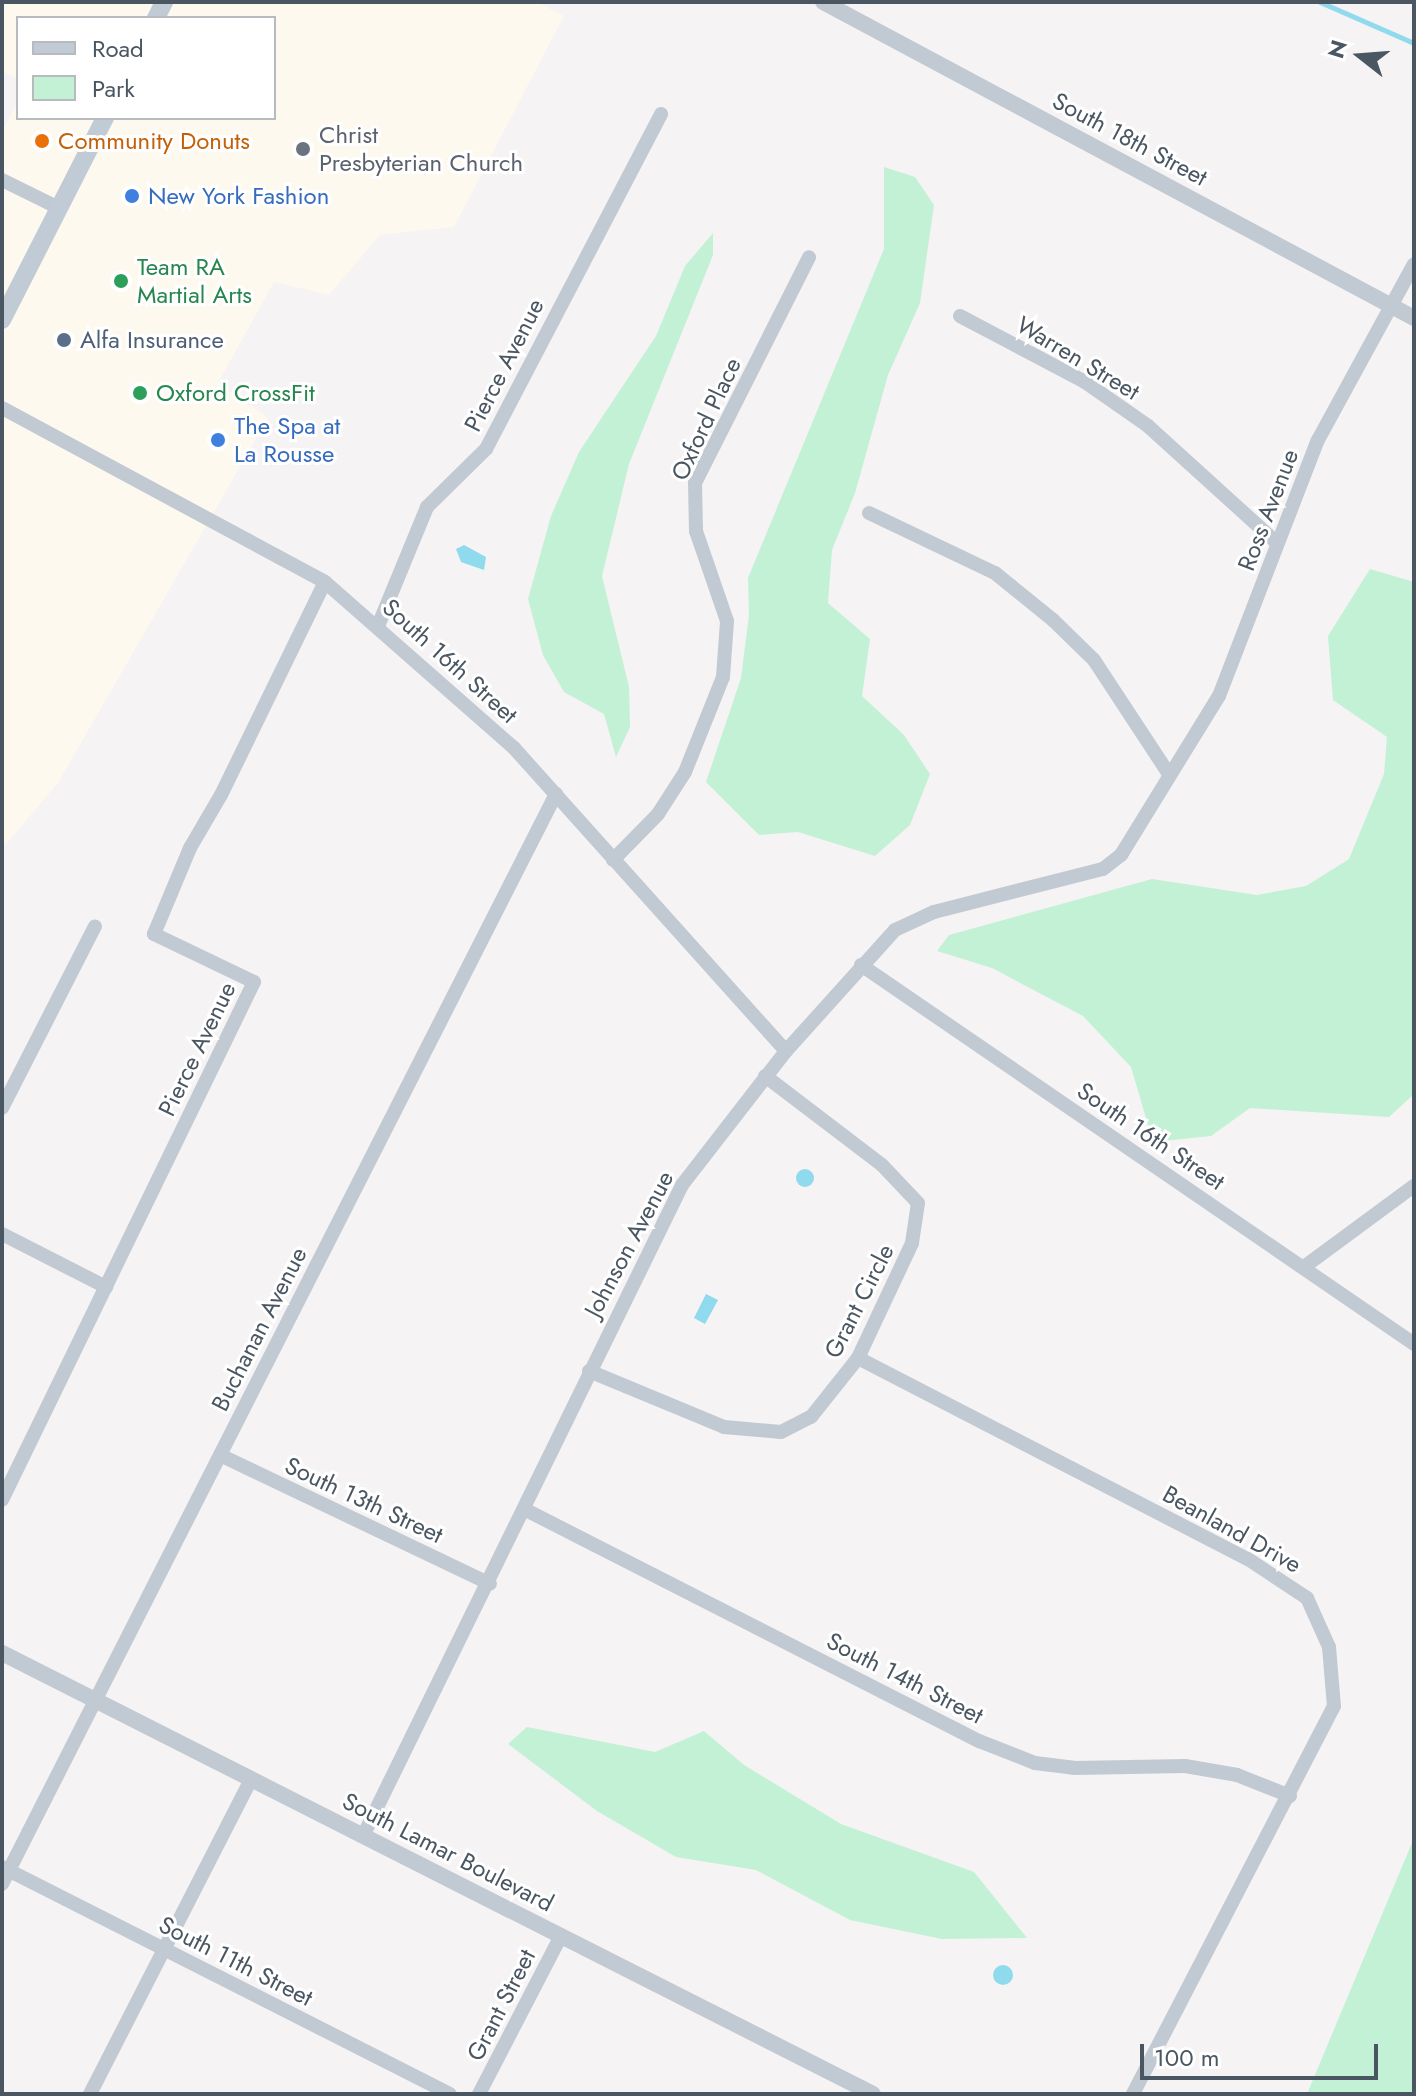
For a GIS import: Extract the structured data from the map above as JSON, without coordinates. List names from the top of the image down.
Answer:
{
  "streets": {
    "street": [
      "South 18th Street",
      "Warren Street",
      "Pierce Avenue",
      "Oxford Place",
      "Ross Avenue",
      "South 16th Street",
      "Johnson Avenue",
      "Grant Circle",
      "Buchanan Avenue",
      "South 13th Street",
      "Beanland Drive",
      "South 14th Street",
      "South Lamar Boulevard",
      "South 11th Street",
      "Grant Street"
    ]
  },
  "crossings": [
    ["South 18th Street", "Ross Avenue"],
    ["Warren Street", "Ross Avenue"],
    ["Pierce Avenue", "South 16th Street"],
    ["Oxford Place", "South 16th Street"],
    ["Ross Avenue", "Johnson Avenue"],
    ["South 16th Street", "Johnson Avenue"],
    ["South 16th Street", "Buchanan Avenue"],
    ["Johnson Avenue", "Grant Circle"],
    ["Johnson Avenue", "South 13th Street"],
    ["Johnson Avenue", "South 14th Street"],
    ["Johnson Avenue", "South Lamar Boulevard"],
    ["Grant Circle", "Beanland Drive"],
    ["Buchanan Avenue", "South 13th Street"],
    ["Buchanan Avenue", "South Lamar Boulevard"],
    ["Buchanan Avenue", "South 11th Street"],
    ["Beanland Drive", "South 14th Street"],
    ["South Lamar Boulevard", "Grant Street"]
  ],
  "places": [
    "Community Donuts",
    "Christ Presbyterian Church",
    "New York Fashion",
    "Team RA Martial Arts",
    "Alfa Insurance",
    "Oxford CrossFit",
    "The Spa at La Rousse"
  ],
  "legend": ["Road", "Park"],
  "scale_bar": "100 m",
  "north": "left"
}
